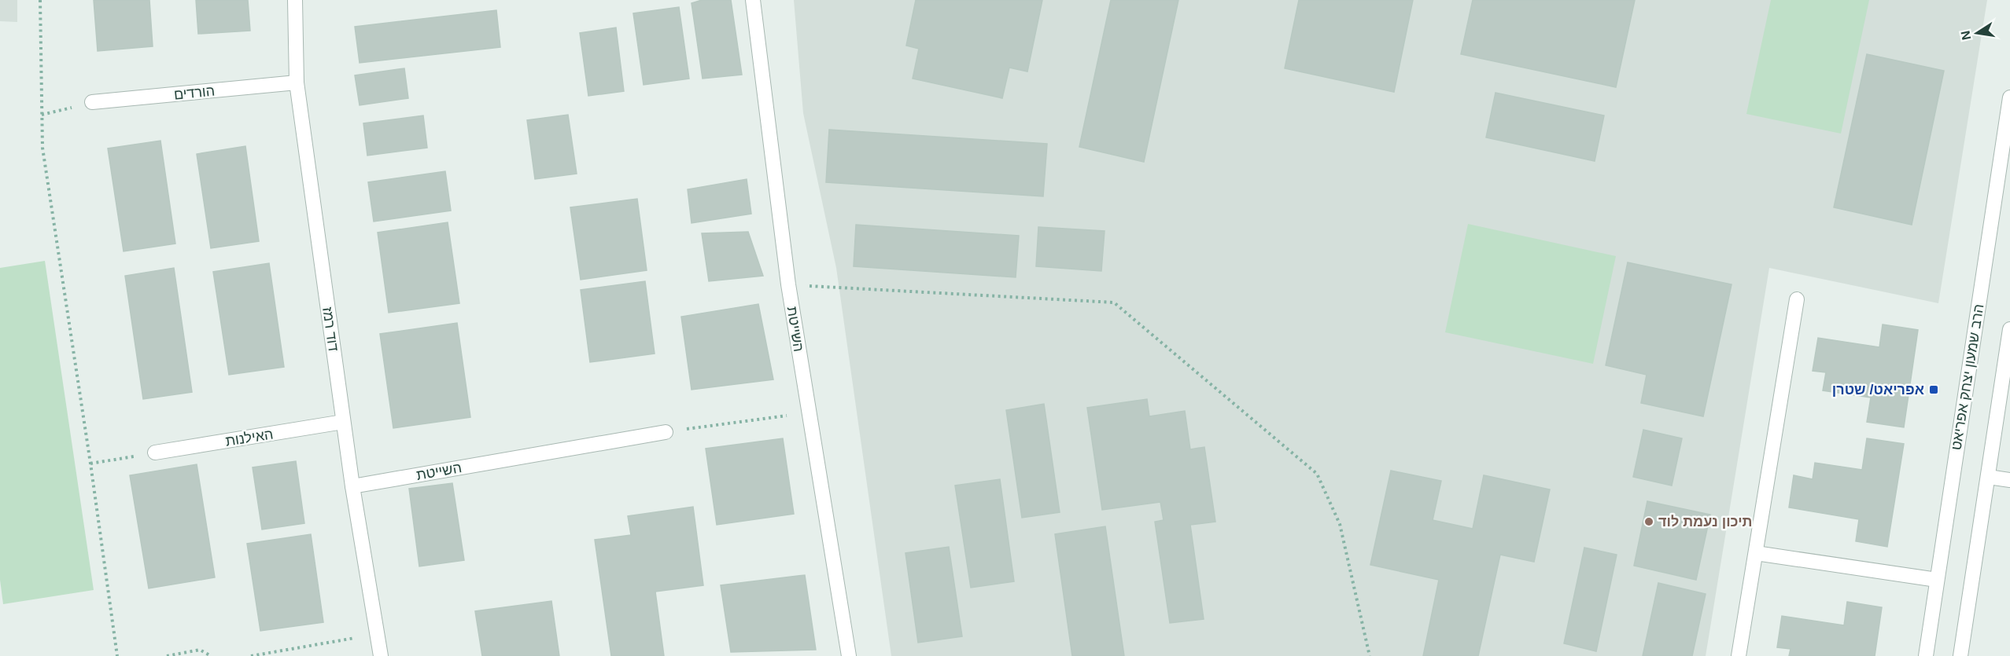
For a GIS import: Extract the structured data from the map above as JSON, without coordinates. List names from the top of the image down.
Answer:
{
  "streets": {
    "street": [
      "הורדים",
      "דוד רמז",
      "השייטת",
      "הרב שמעון יצחק אפריאט",
      "האילנות"
    ]
  },
  "crossings": [
    ["הורדים", "דוד רמז"],
    ["דוד רמז", "השייטת"],
    ["דוד רמז", "האילנות"]
  ],
  "places": {
    "transit": ["אפריאט/ שטרן"],
    "other": ["תיכון נעמת לוד"]
  },
  "north": "left"
}
